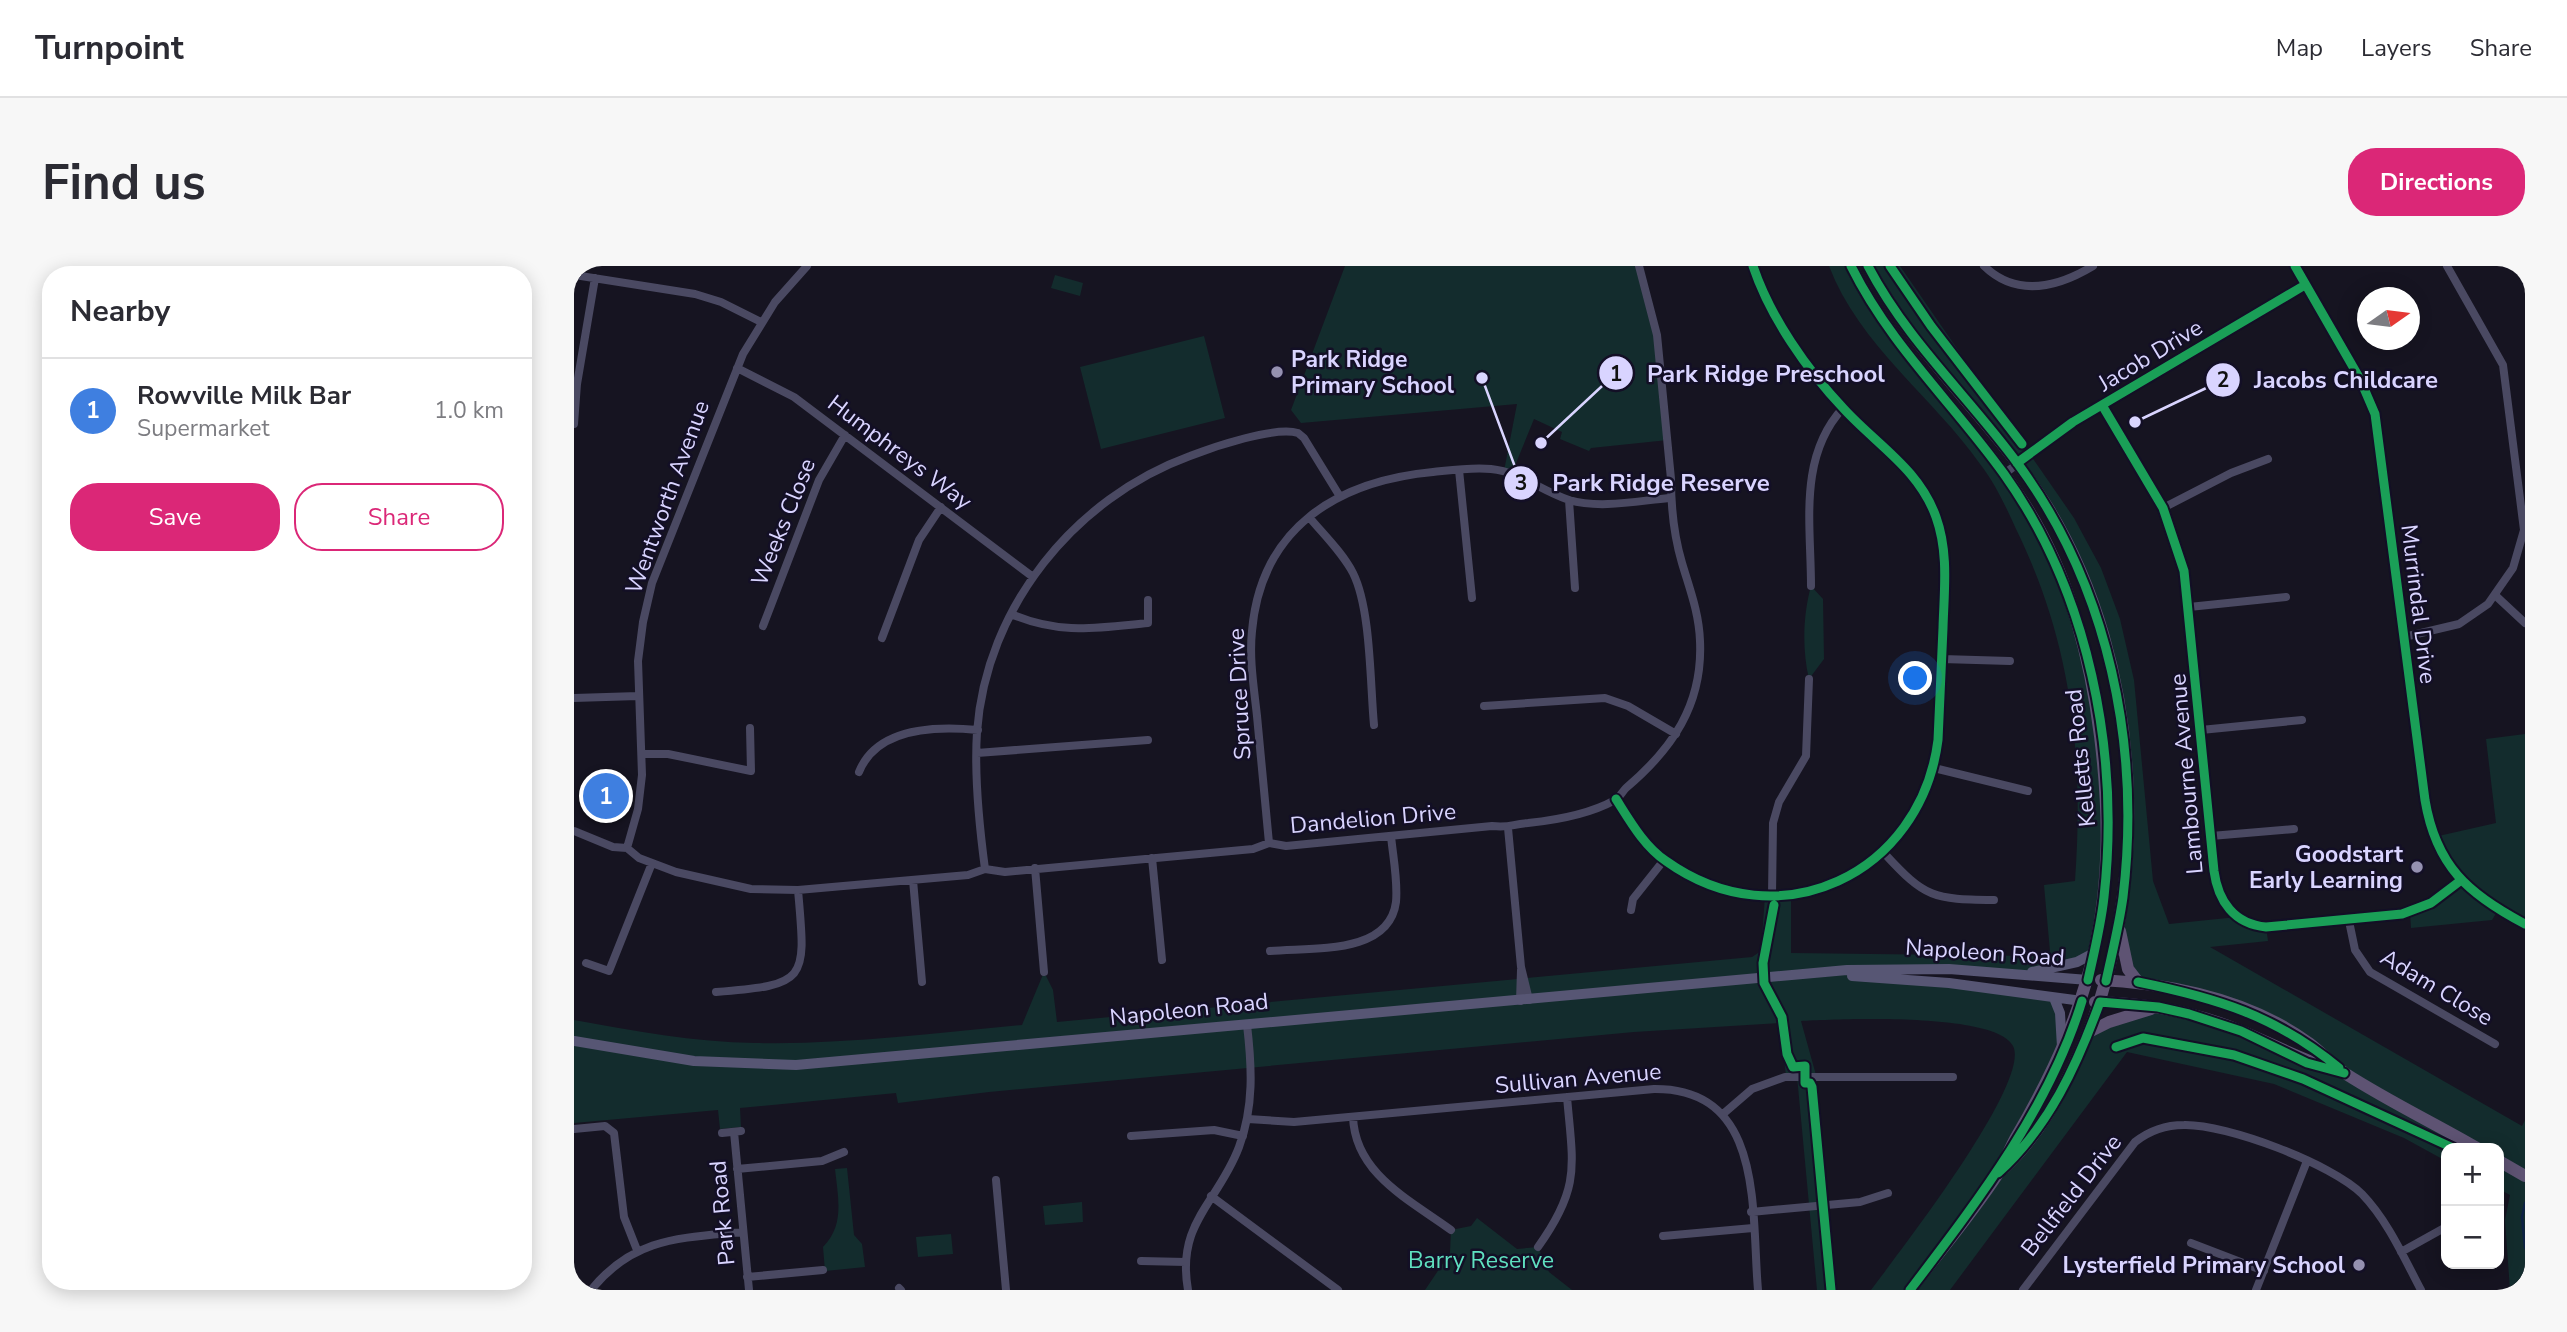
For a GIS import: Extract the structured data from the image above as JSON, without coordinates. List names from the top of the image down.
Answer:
{
  "streets": {
    "main road": ["Kelletts Road", "Napoleon Road"],
    "street": [
      "Jacob Drive",
      "Humphreys Way",
      "Wentworth Avenue",
      "Weeks Close",
      "Murrindal Drive",
      "Spruce Drive",
      "Lambourne Avenue",
      "Dandelion Drive",
      "Adam Close",
      "Sullivan Avenue",
      "Bellfield Drive",
      "Park Road"
    ]
  },
  "crossings": [
    ["Jacob Drive", "Murrindal Drive"],
    ["Jacob Drive", "Kelletts Road"],
    ["Jacob Drive", "Lambourne Avenue"],
    ["Humphreys Way", "Wentworth Avenue"],
    ["Humphreys Way", "Weeks Close"],
    ["Wentworth Avenue", "Dandelion Drive"],
    ["Murrindal Drive", "Lambourne Avenue"],
    ["Spruce Drive", "Dandelion Drive"],
    ["Kelletts Road", "Napoleon Road"],
    ["Lambourne Avenue", "Adam Close"]
  ],
  "parks": ["Barry Reserve"],
  "places": [
    "Park Ridge Primary School",
    "Park Ridge Reserve",
    "Jacobs Childcare",
    "Park Ridge Preschool",
    "Goodstart Early Learning",
    "Lysterfield Primary School"
  ],
  "north": "right",
  "page": {
    "header": "Turnpoint",
    "nav": ["Map", "Layers", "Share"],
    "buttons": [
      "Directions",
      ["Save", "Share"]
    ],
    "title": "Find us",
    "heading": "Nearby",
    "list": [
      {
        "mark": "1",
        "name": "Rowville Milk Bar",
        "note": "Supermarket",
        "value": "1.0 km"
      }
    ],
    "pins": "1",
    "map_buttons": ["+", "−"]
  }
}
